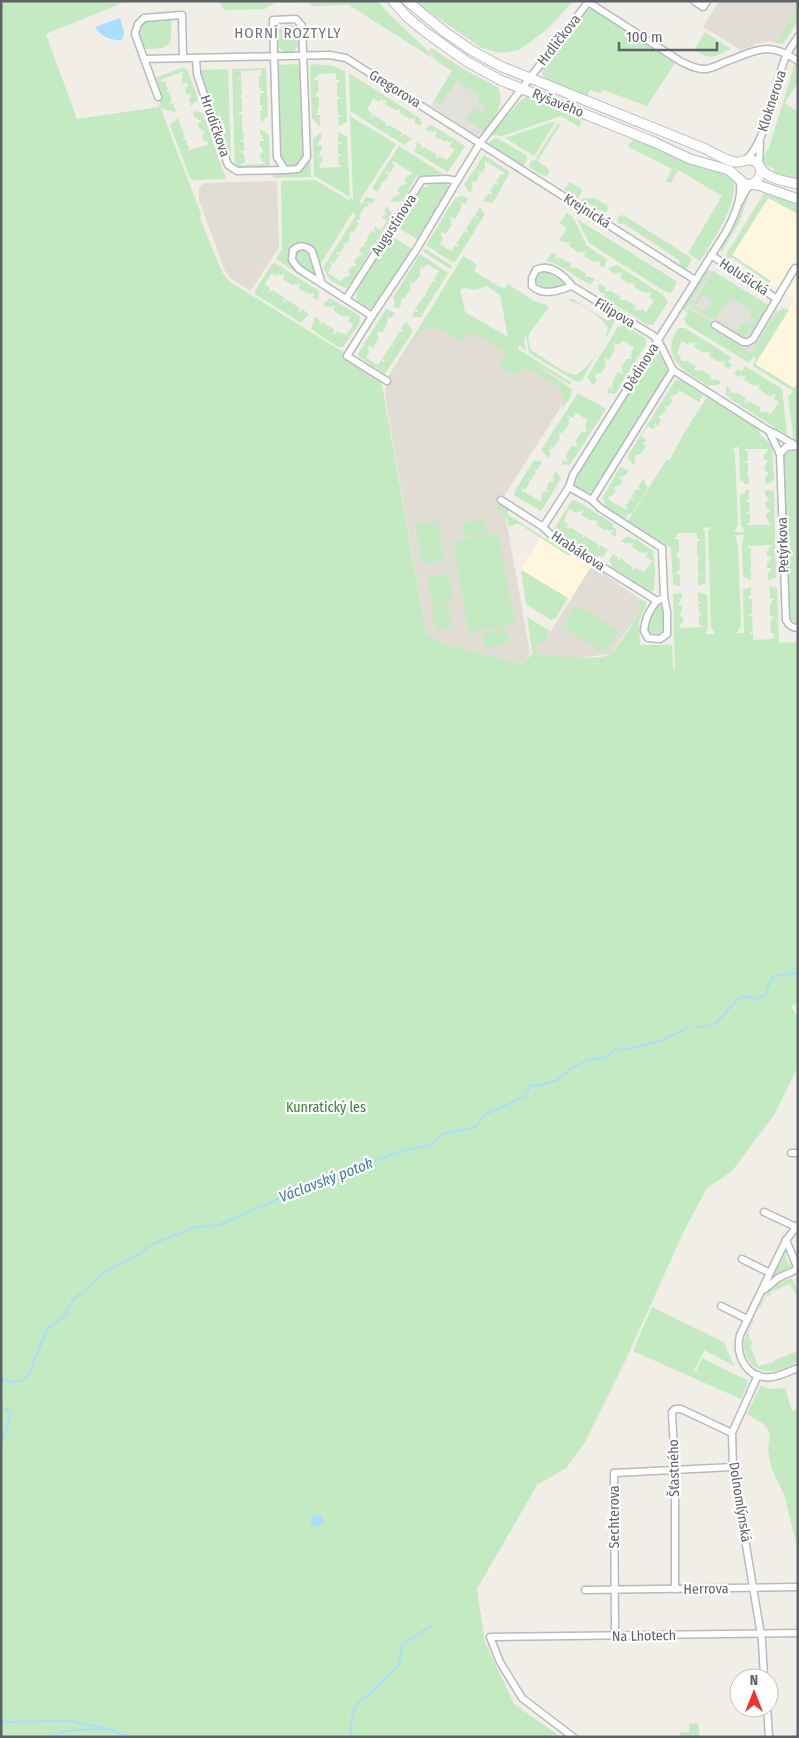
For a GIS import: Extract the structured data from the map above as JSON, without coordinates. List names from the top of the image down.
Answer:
{
  "streets": {
    "main road": ["Ryšavého"],
    "street": [
      "Hrdličkova",
      "Gregorova",
      "Kloknerova",
      "Hrudičkova",
      "Krejnická",
      "Augustinova",
      "Holušická",
      "Filipova",
      "Dědinova",
      "Petýrkova",
      "Hrabákova",
      "Šťastného",
      "Dolnomlýnská",
      "Sechterova",
      "Herrova",
      "Na Lhotech"
    ]
  },
  "crossings": [
    ["Hrdličkova", "Ryšavého"],
    ["Gregorova", "Hrudičkova"],
    ["Gregorova", "Krejnická"],
    ["Kloknerova", "Ryšavého"],
    ["Kloknerova", "Dědinova"],
    ["Ryšavého", "Dědinova"],
    ["Krejnická", "Dědinova"],
    ["Holušická", "Dědinova"],
    ["Filipova", "Dědinova"],
    ["Dědinova", "Hrabákova"],
    ["Šťastného", "Dolnomlýnská"],
    ["Šťastného", "Sechterova"],
    ["Šťastného", "Herrova"],
    ["Dolnomlýnská", "Sechterova"],
    ["Dolnomlýnská", "Herrova"],
    ["Dolnomlýnská", "Na Lhotech"],
    ["Sechterova", "Herrova"],
    ["Sechterova", "Na Lhotech"]
  ],
  "districts": ["HORNÍ ROZTYLY"],
  "water": ["Václavský potok"],
  "parks": ["Kunratický les"],
  "scale_bar": "100 m",
  "north": "top"
}
